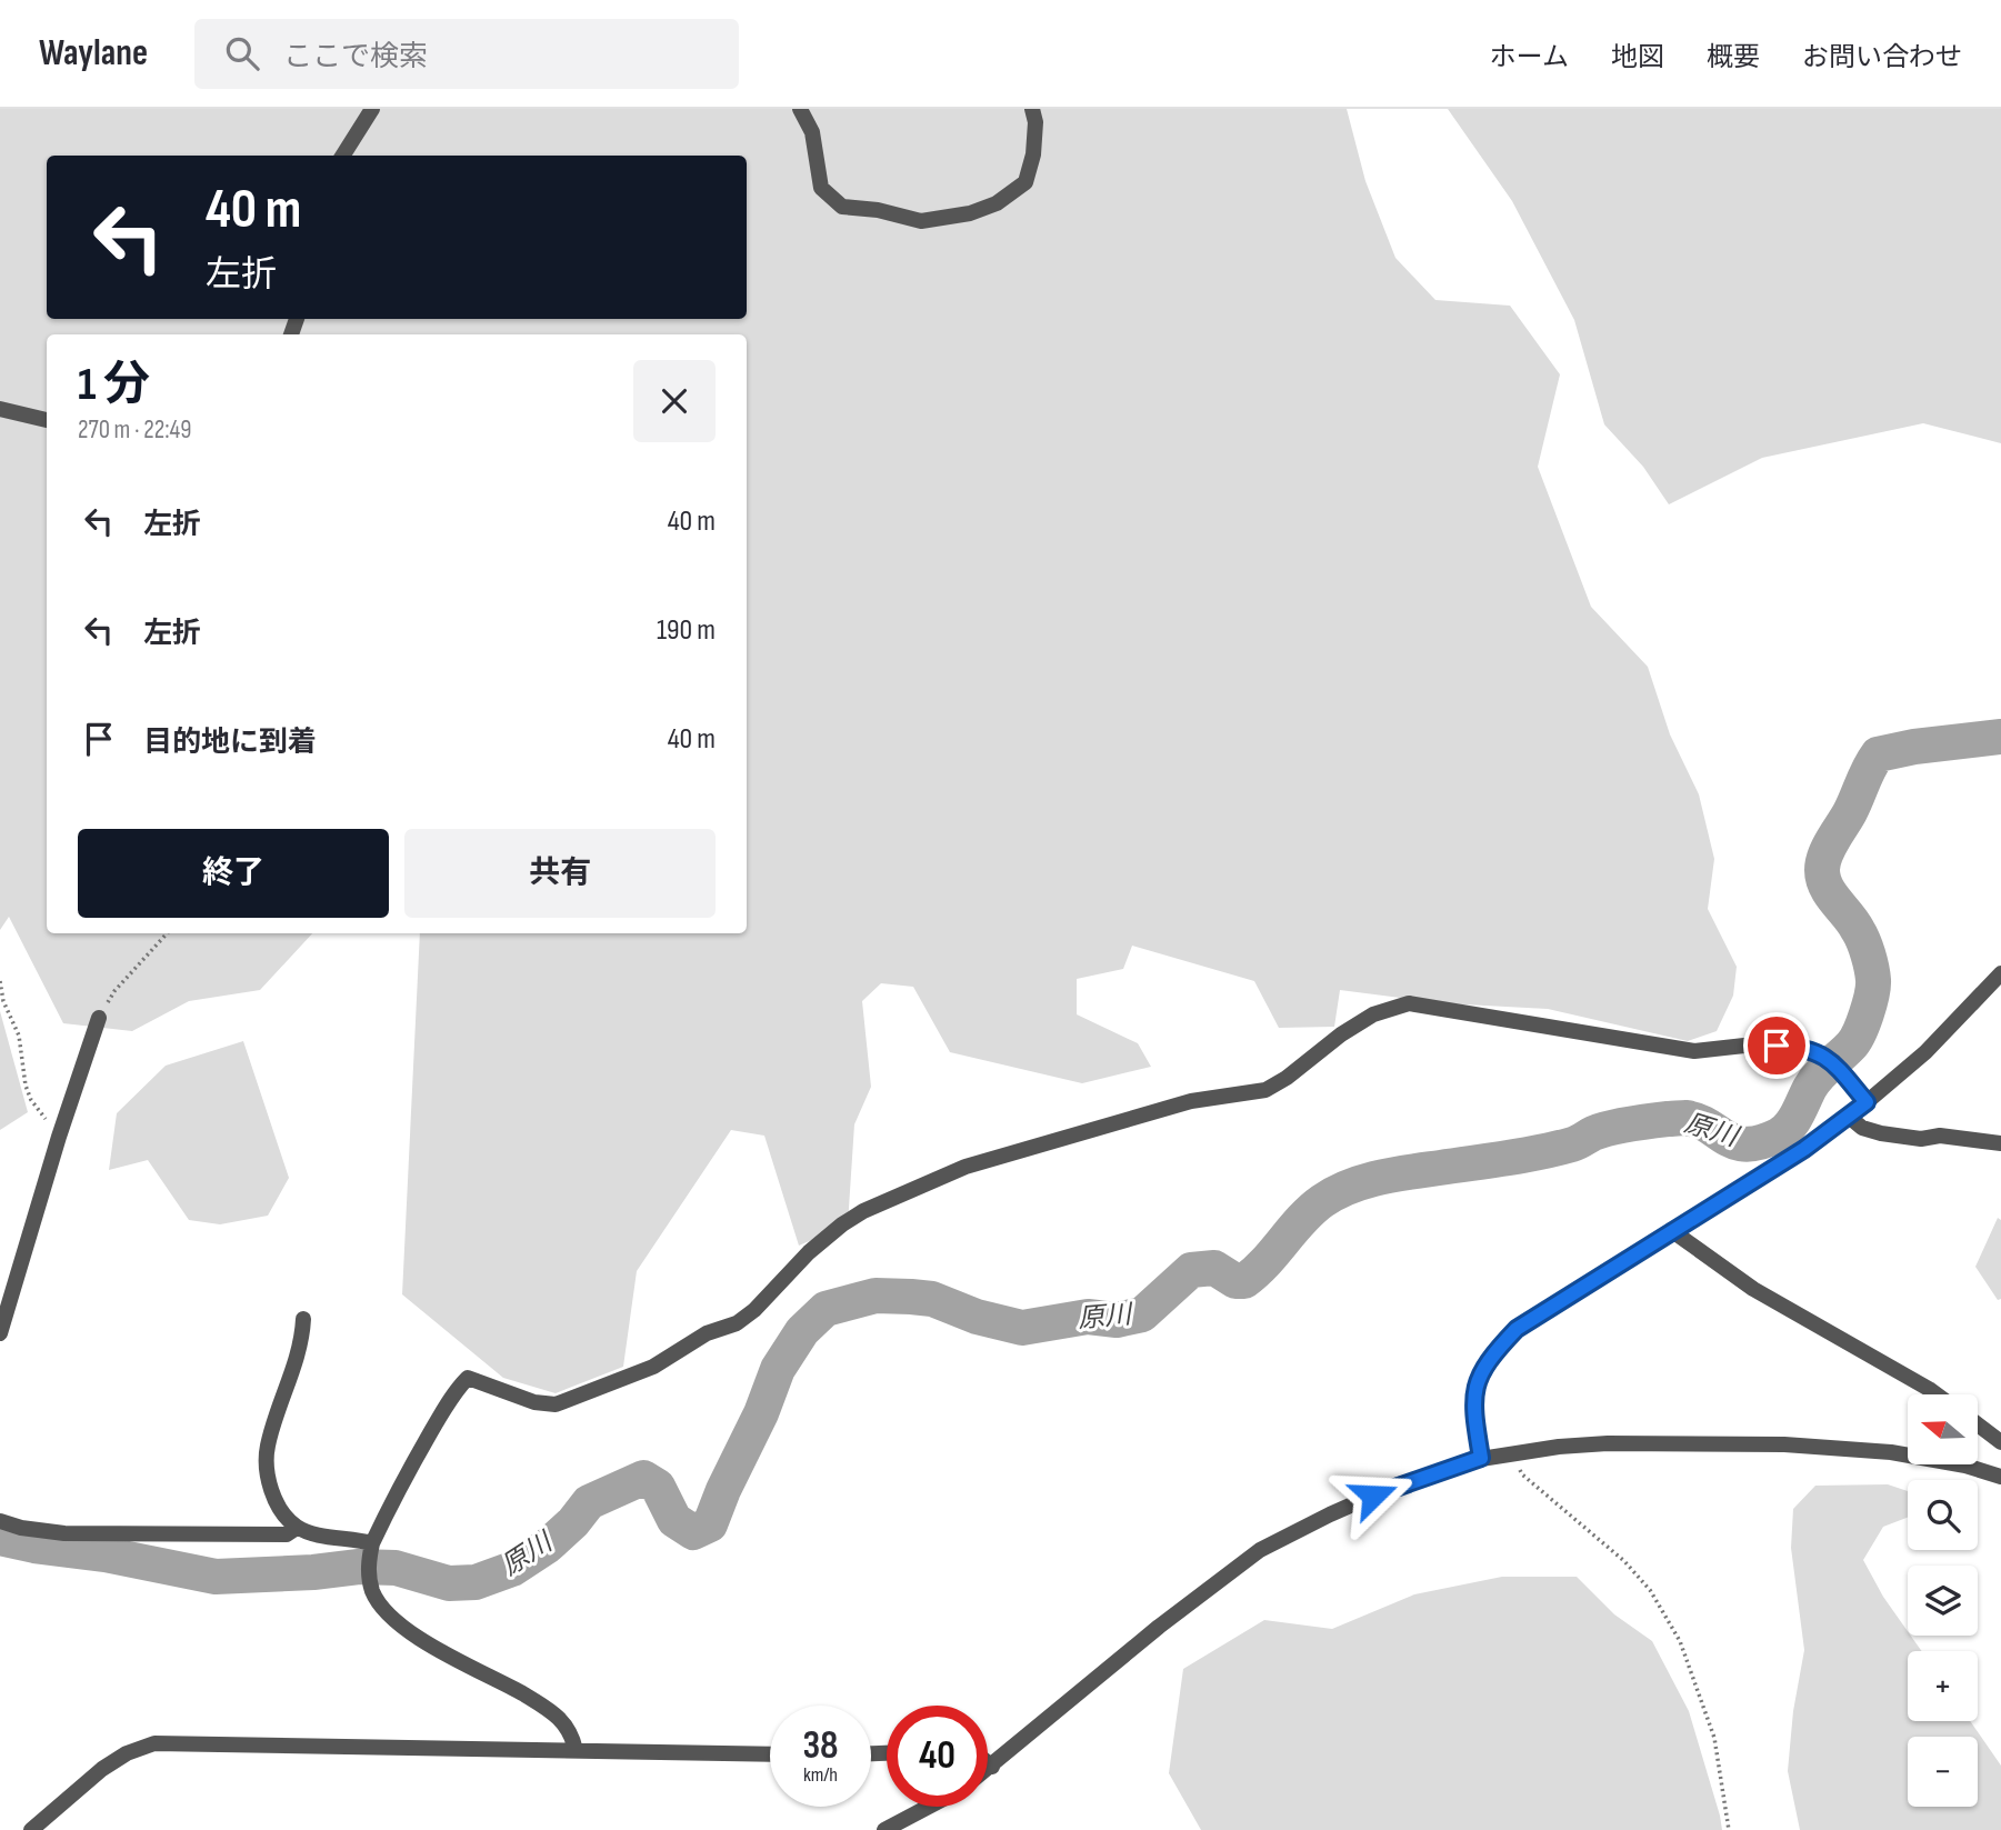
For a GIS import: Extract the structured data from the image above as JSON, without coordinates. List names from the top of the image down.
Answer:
{
  "water": ["原川"],
  "north": "left",
  "page": {
    "header": "Waylane",
    "search": "ここで検索",
    "nav": [
      "ホーム",
      "地図",
      "概要",
      "お問い合わせ"
    ],
    "turn": ["40 m", "左折"],
    "heading": ["1 分", "270 m · 22:49"],
    "list": [
      {
        "name": "左折",
        "value": "40 m"
      },
      {
        "name": "左折",
        "value": "190 m"
      },
      {
        "name": "目的地に到着",
        "value": "40 m"
      }
    ],
    "buttons": ["終了", "共有"],
    "map_buttons": ["+", "−"],
    "speed": "38 km/h",
    "limit": "40"
  }
}
